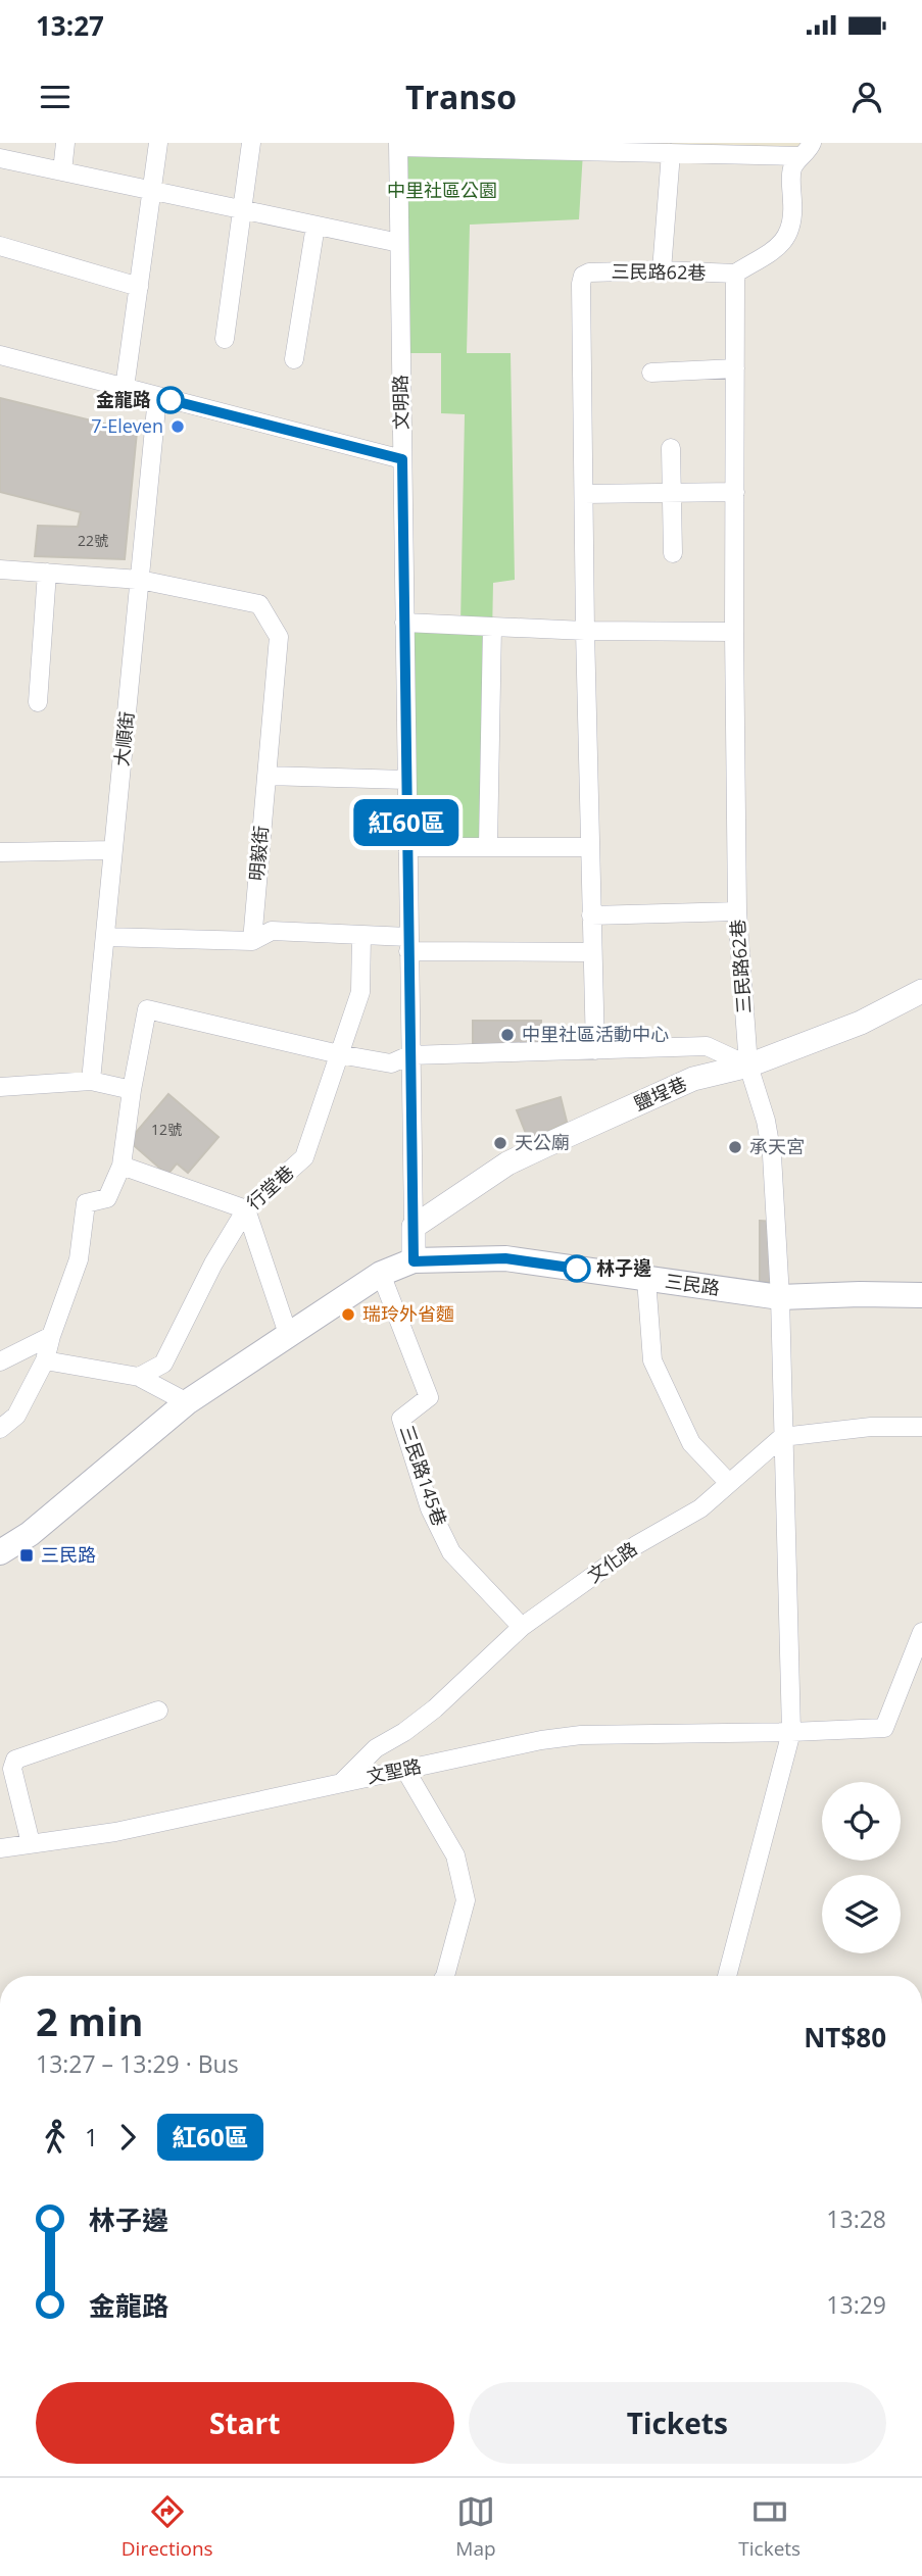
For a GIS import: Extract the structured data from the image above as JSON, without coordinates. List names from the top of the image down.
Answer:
{
  "streets": {
    "main road": ["三民路"],
    "street": [
      "三民路62巷",
      "文明路",
      "大順街",
      "明毅街",
      "鹽埕巷",
      "行堂巷",
      "三民路145巷",
      "文化路",
      "文聖路"
    ]
  },
  "crossings": [
    ["三民路62巷", "鹽埕巷"],
    ["三民路62巷", "三民路"],
    ["文明路", "鹽埕巷"],
    ["文明路", "三民路"],
    ["大順街", "明毅街"],
    ["三民路", "三民路145巷"],
    ["三民路145巷", "文化路"],
    ["文化路", "文聖路"]
  ],
  "parks": ["中里社區公園"],
  "places": {
    "other": [
      "金龍路",
      "7-Eleven",
      "中里社區活動中心",
      "天公廟",
      "承天宮",
      "林子邊",
      "瑞玲外省麵"
    ],
    "transit": ["三民路"]
  },
  "lines": ["bus line 紅60區"],
  "house_numbers": ["22號", "12號"],
  "page": {
    "status": "13:27",
    "header": "Transo",
    "on_map": "紅60區",
    "heading": ["2 min", "13:27 – 13:29 · Bus", "NT$80"],
    "legs": ["1", "紅60區"],
    "list": [
      {
        "name": "林子邊",
        "value": "13:28"
      },
      {
        "name": "金龍路",
        "value": "13:29"
      }
    ],
    "buttons": ["Start", "Tickets"],
    "tabs": ["Directions", "Map", "Tickets"]
  }
}
